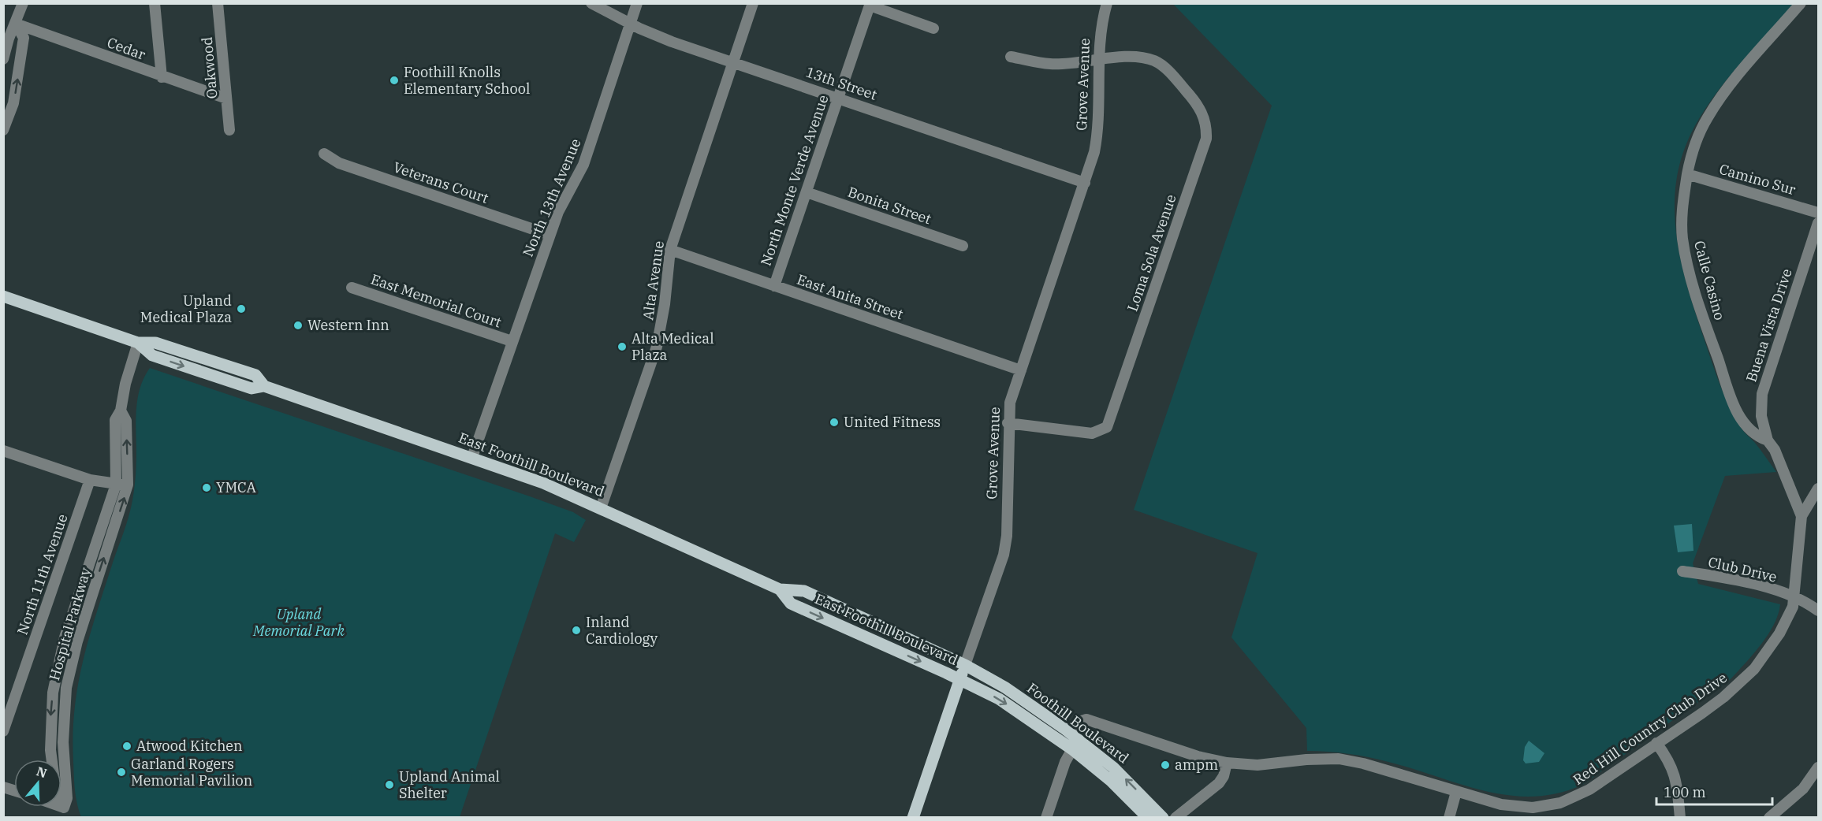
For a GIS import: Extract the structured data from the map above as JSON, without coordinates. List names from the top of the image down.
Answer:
{
  "streets": {
    "main road": ["Grove Avenue", "East Foothill Boulevard", "Foothill Boulevard"],
    "street": [
      "Cedar",
      "Oakwood",
      "13th Street",
      "Camino Sur",
      "North Monte Verde Avenue",
      "Veterans Court",
      "North 13th Avenue",
      "Bonita Street",
      "Loma Sola Avenue",
      "Alta Avenue",
      "Calle Casino",
      "East Anita Street",
      "East Memorial Court",
      "Buena Vista Drive",
      "Club Drive",
      "North 11th Avenue",
      "Hospital Parkway",
      "Red Hill Country Club Drive"
    ]
  },
  "crossings": [
    ["Cedar", "Oakwood"],
    ["13th Street", "Grove Avenue"],
    ["13th Street", "North Monte Verde Avenue"],
    ["13th Street", "North 13th Avenue"],
    ["13th Street", "Alta Avenue"],
    ["Grove Avenue", "Loma Sola Avenue"],
    ["Grove Avenue", "East Anita Street"],
    ["Grove Avenue", "East Foothill Boulevard"],
    ["Grove Avenue", "Foothill Boulevard"],
    ["Camino Sur", "Calle Casino"],
    ["North Monte Verde Avenue", "Bonita Street"],
    ["North Monte Verde Avenue", "East Anita Street"],
    ["Veterans Court", "North 13th Avenue"],
    ["North 13th Avenue", "East Memorial Court"],
    ["North 13th Avenue", "East Foothill Boulevard"],
    ["Alta Avenue", "East Anita Street"],
    ["Alta Avenue", "East Foothill Boulevard"],
    ["Calle Casino", "Buena Vista Drive"],
    ["Buena Vista Drive", "Red Hill Country Club Drive"],
    ["East Foothill Boulevard", "Hospital Parkway"],
    ["East Foothill Boulevard", "Foothill Boulevard"],
    ["Club Drive", "Red Hill Country Club Drive"],
    ["Foothill Boulevard", "Red Hill Country Club Drive"]
  ],
  "parks": ["Upland Memorial Park"],
  "places": [
    "Foothill Knolls Elementary School",
    "Upland Medical Plaza",
    "Western Inn",
    "Alta Medical Plaza",
    "United Fitness",
    "YMCA",
    "Inland Cardiology",
    "Atwood Kitchen",
    "ampm",
    "Garland Rogers Memorial Pavilion",
    "Upland Animal Shelter"
  ],
  "scale_bar": "100 m",
  "north": "top"
}
